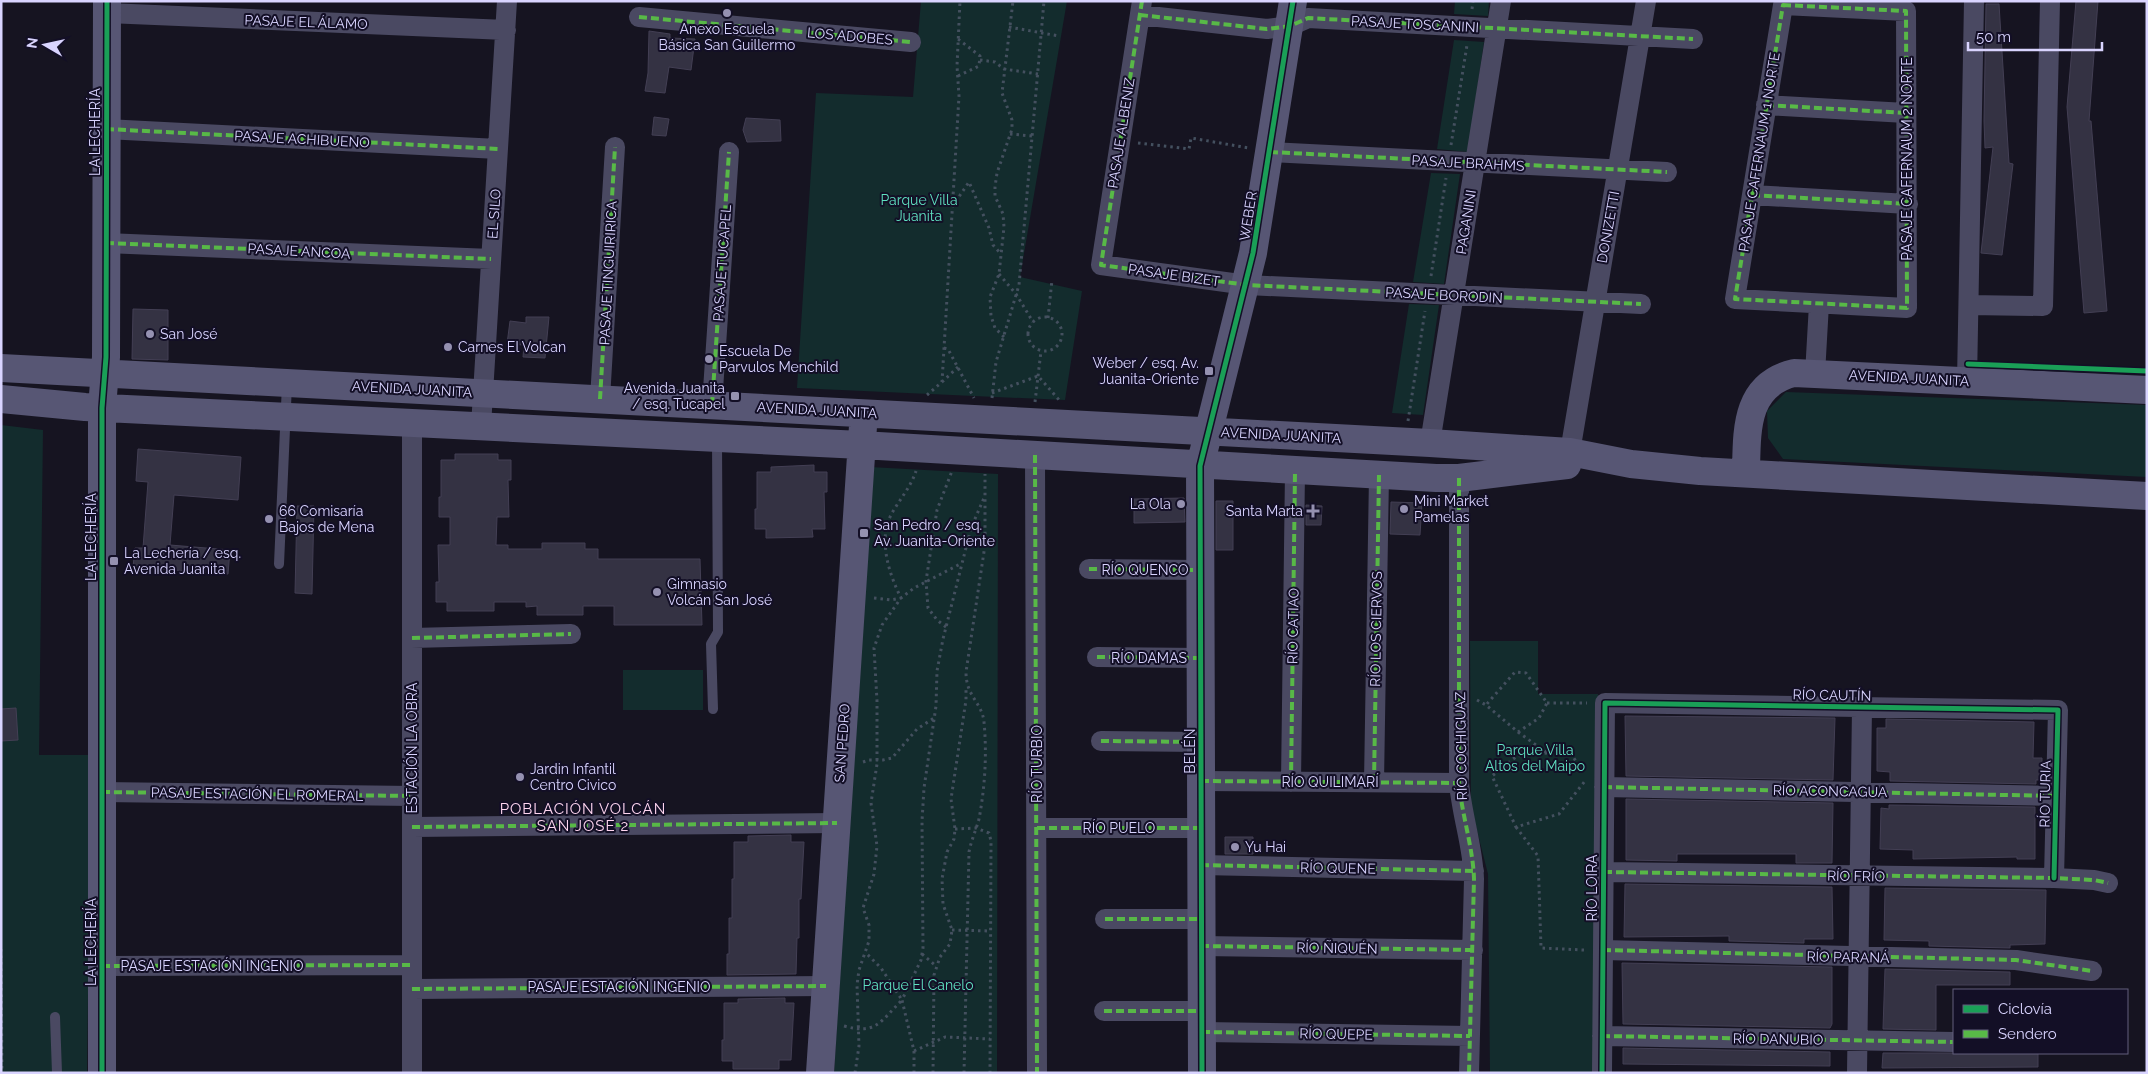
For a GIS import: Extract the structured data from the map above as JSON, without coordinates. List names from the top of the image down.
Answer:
{
  "streets": {
    "main road": [
      "LA LECHERÍA",
      "WEBER",
      "AVENIDA JUANITA",
      "SAN PEDRO",
      "BELÉN"
    ],
    "street": [
      "PASAJE EL ÁLAMO",
      "PASAJE TOSCANINI",
      "LOS ADOBES",
      "PASAJE ALBENIZ",
      "PASAJE ACHIBUENO",
      "PASAJE CAFERNAUM 1 NORTE",
      "PASAJE CAFERNAUM 2 NORTE",
      "PASAJE BRAHMS",
      "EL SILO",
      "PAGANINI",
      "DONIZETTI",
      "PASAJE ANCOA",
      "PASAJE TUCAPEL",
      "PASAJE TINGUIRIRICA",
      "PASAJE BIZET",
      "PASAJE BORODIN",
      "RÍO QUENCO",
      "RÍO CATIAO",
      "RÍO LOS CIERVOS",
      "RÍO DAMAS",
      "RÍO CAUTÍN",
      "RÍO COCHIGUAZ",
      "ESTACIÓN LA OBRA",
      "RÍO TURBIO",
      "RÍO QUILIMARÍ",
      "RÍO ACONCAGUA",
      "PASAJE ESTACIÓN EL ROMERAL",
      "RÍO TURIA",
      "RÍO PUELO",
      "RÍO QUENE",
      "RÍO FRÍO",
      "RÍO LOIRA",
      "RÍO ÑIQUÉN",
      "RÍO PARANÁ",
      "PASAJE ESTACIÓN INGENIO",
      "RÍO QUEPE",
      "RÍO DANUBIO"
    ]
  },
  "crossings": [
    ["PASAJE EL ÁLAMO", "LA LECHERÍA"],
    ["PASAJE EL ÁLAMO", "EL SILO"],
    ["PASAJE TOSCANINI", "PASAJE ALBENIZ"],
    ["PASAJE TOSCANINI", "WEBER"],
    ["PASAJE TOSCANINI", "PAGANINI"],
    ["PASAJE TOSCANINI", "DONIZETTI"],
    ["LA LECHERÍA", "PASAJE ACHIBUENO"],
    ["LA LECHERÍA", "PASAJE ANCOA"],
    ["LA LECHERÍA", "AVENIDA JUANITA"],
    ["LA LECHERÍA", "PASAJE ESTACIÓN EL ROMERAL"],
    ["LA LECHERÍA", "PASAJE ESTACIÓN INGENIO"],
    ["PASAJE ALBENIZ", "PASAJE BIZET"],
    ["PASAJE ACHIBUENO", "EL SILO"],
    ["PASAJE CAFERNAUM 1 NORTE", "PASAJE CAFERNAUM 2 NORTE"],
    ["PASAJE BRAHMS", "WEBER"],
    ["PASAJE BRAHMS", "PAGANINI"],
    ["PASAJE BRAHMS", "DONIZETTI"],
    ["EL SILO", "PASAJE ANCOA"],
    ["EL SILO", "AVENIDA JUANITA"],
    ["WEBER", "PASAJE BIZET"],
    ["WEBER", "PASAJE BORODIN"],
    ["WEBER", "AVENIDA JUANITA"],
    ["WEBER", "BELÉN"],
    ["PAGANINI", "PASAJE BORODIN"],
    ["PAGANINI", "AVENIDA JUANITA"],
    ["DONIZETTI", "PASAJE BORODIN"],
    ["DONIZETTI", "AVENIDA JUANITA"],
    ["PASAJE TUCAPEL", "AVENIDA JUANITA"],
    ["PASAJE TINGUIRIRICA", "AVENIDA JUANITA"],
    ["PASAJE BIZET", "PASAJE BORODIN"],
    ["AVENIDA JUANITA", "RÍO CATIAO"],
    ["AVENIDA JUANITA", "RÍO LOS CIERVOS"],
    ["AVENIDA JUANITA", "SAN PEDRO"],
    ["AVENIDA JUANITA", "RÍO COCHIGUAZ"],
    ["AVENIDA JUANITA", "ESTACIÓN LA OBRA"],
    ["AVENIDA JUANITA", "BELÉN"],
    ["AVENIDA JUANITA", "RÍO TURBIO"],
    ["RÍO QUENCO", "BELÉN"],
    ["RÍO CATIAO", "RÍO QUILIMARÍ"],
    ["RÍO LOS CIERVOS", "RÍO QUILIMARÍ"],
    ["RÍO DAMAS", "BELÉN"],
    ["RÍO CAUTÍN", "RÍO TURIA"],
    ["RÍO CAUTÍN", "RÍO LOIRA"],
    ["SAN PEDRO", "PASAJE ESTACIÓN INGENIO"],
    ["RÍO COCHIGUAZ", "RÍO QUILIMARÍ"],
    ["RÍO COCHIGUAZ", "RÍO QUENE"],
    ["RÍO COCHIGUAZ", "RÍO ÑIQUÉN"],
    ["RÍO COCHIGUAZ", "RÍO QUEPE"],
    ["ESTACIÓN LA OBRA", "PASAJE ESTACIÓN EL ROMERAL"],
    ["ESTACIÓN LA OBRA", "PASAJE ESTACIÓN INGENIO"],
    ["BELÉN", "RÍO QUILIMARÍ"],
    ["BELÉN", "RÍO PUELO"],
    ["BELÉN", "RÍO QUENE"],
    ["BELÉN", "RÍO ÑIQUÉN"],
    ["BELÉN", "RÍO QUEPE"],
    ["RÍO TURBIO", "RÍO PUELO"],
    ["RÍO ACONCAGUA", "RÍO TURIA"],
    ["RÍO ACONCAGUA", "RÍO LOIRA"],
    ["RÍO TURIA", "RÍO FRÍO"],
    ["RÍO FRÍO", "RÍO LOIRA"],
    ["RÍO LOIRA", "RÍO PARANÁ"],
    ["RÍO LOIRA", "RÍO DANUBIO"]
  ],
  "districts": ["POBLACIÓN VOLCÁN SAN JOSÉ 2"],
  "parks": ["Parque Villa Juanita", "Parque Villa Altos del Maipo", "Parque El Canelo"],
  "places": {
    "other": [
      "Anexo Escuela Básica San Guillermo",
      "San José",
      "Carnes El Volcan",
      "Escuela De Parvulos Menchild",
      "La Ola",
      "Mini Market Pamelas",
      "66 Comisaría Bajos de Mena",
      "Gimnasio Volcán San José",
      "Jardin Infantil Centro Civico",
      "Yu Hai"
    ],
    "transit": [
      "Weber / esq. Av. Juanita-Oriente",
      "Avenida Juanita / esq. Tucapel",
      "San Pedro / esq. Av. Juanita-Oriente",
      "La Lechería / esq. Avenida Juanita"
    ],
    "health": ["Santa Marta"]
  },
  "legend": ["Ciclovía", "Sendero"],
  "scale_bar": "50 m",
  "north": "left"
}
